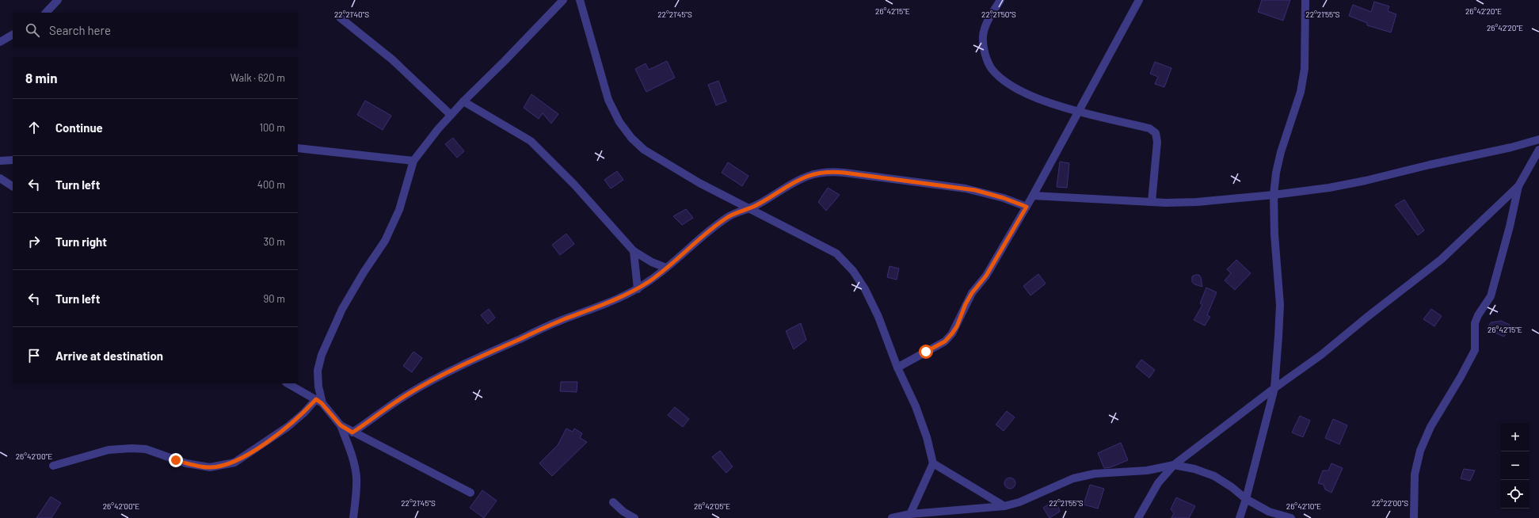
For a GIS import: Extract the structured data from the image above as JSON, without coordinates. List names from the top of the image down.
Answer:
{
  "page": {
    "search": "Search here",
    "heading": ["8 min", "Walk · 620 m"],
    "list": [
      ["Continue", "100 m"],
      ["Turn left", "400 m"],
      ["Turn right", "30 m"],
      ["Turn left", "90 m"],
      "Arrive at destination"
    ],
    "map_buttons": ["+", "−"]
  },
  "coordinates": [
    "26°42'20\"E",
    "26°42'15\"E",
    "22°21'40\"S",
    "22°21'45\"S",
    "22°21'50\"S",
    "22°21'55\"S",
    "26°42'00\"E",
    "22°22'00\"S",
    "26°42'05\"E",
    "26°42'10\"E"
  ]
}
